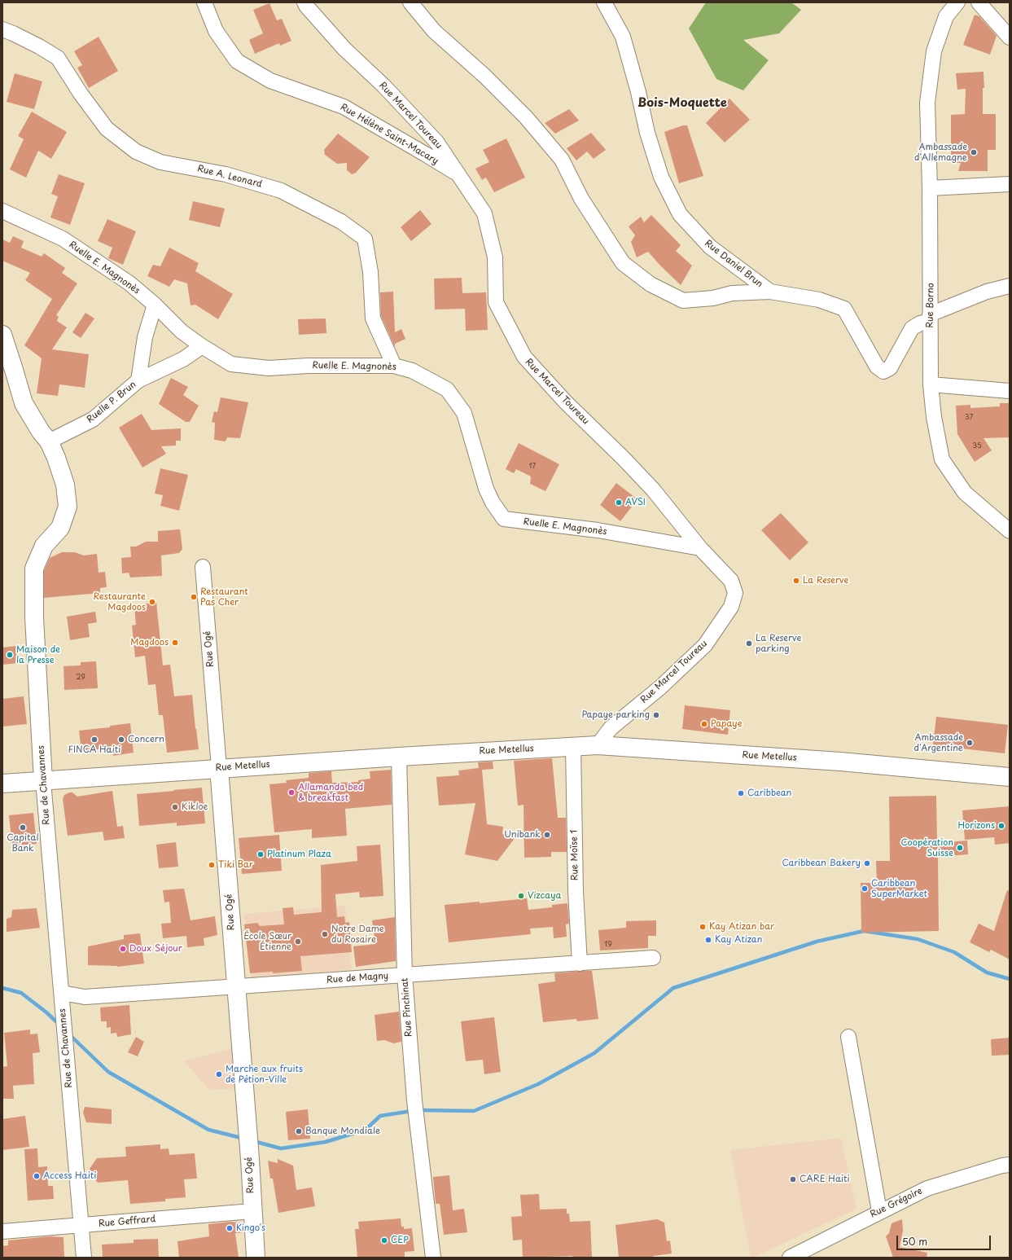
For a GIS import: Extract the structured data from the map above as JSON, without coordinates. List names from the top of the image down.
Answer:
{
  "streets": {
    "street": [
      "Rue Marcel Toureau",
      "Rue Hélène Saint-Macary",
      "Rue A. Leonard",
      "Rue Daniel Brun",
      "Ruelle E. Magnonès",
      "Rue Borno",
      "Ruelle P. Brun",
      "Rue Ogé",
      "Rue Metellus",
      "Rue de Chavannes",
      "Rue Moïse 1",
      "Rue de Magny",
      "Rue Pinchinat",
      "Rue Grégoire",
      "Rue Geffrard"
    ]
  },
  "crossings": [
    ["Rue Marcel Toureau", "Rue Hélène Saint-Macary"],
    ["Rue Marcel Toureau", "Ruelle E. Magnonès"],
    ["Rue Marcel Toureau", "Rue Metellus"],
    ["Rue A. Leonard", "Ruelle E. Magnonès"],
    ["Ruelle E. Magnonès", "Ruelle P. Brun"],
    ["Ruelle P. Brun", "Rue de Chavannes"],
    ["Rue Ogé", "Rue Metellus"],
    ["Rue Ogé", "Rue de Magny"],
    ["Rue Ogé", "Rue Geffrard"],
    ["Rue Metellus", "Rue de Chavannes"],
    ["Rue Metellus", "Rue Moïse 1"],
    ["Rue Metellus", "Rue Pinchinat"],
    ["Rue de Chavannes", "Rue de Magny"],
    ["Rue de Chavannes", "Rue Geffrard"],
    ["Rue Moïse 1", "Rue de Magny"],
    ["Rue de Magny", "Rue Pinchinat"]
  ],
  "districts": ["Bois-Moquette"],
  "places": [
    "Ambassade d'Allemagne",
    "AVSI",
    "La Reserve",
    "Restaurant Pas Cher",
    "Restaurante Magdoos",
    "Magdoos",
    "La Reserve parking",
    "Maison de la Presse",
    "Papaye parking",
    "Papaye",
    "FINCA Haiti",
    "Concern",
    "Ambassade d'Argentine",
    "Allamanda bed & breakfast",
    "Caribbean",
    "Kikloe",
    "Horizons",
    "Capital Bank",
    "Unibank",
    "Coopération Suisse",
    "Platinum Plaza",
    "Caribbean Bakery",
    "Tiki Bar",
    "Caribbean SuperMarket",
    "Vizcaya",
    "Kay Atizan bar",
    "Notre Dame du Rosaire",
    "Kay Atizan",
    "École Sœur Étienne",
    "Doux Séjour",
    "Marche aux fruits de Pétion-Ville",
    "Banque Mondiale",
    "Access Haiti",
    "CARE Haiti",
    "Kingo's",
    "CEP"
  ],
  "house_numbers": [
    "37",
    "35",
    "17",
    "29",
    "19"
  ],
  "scale_bar": "50 m"
}
